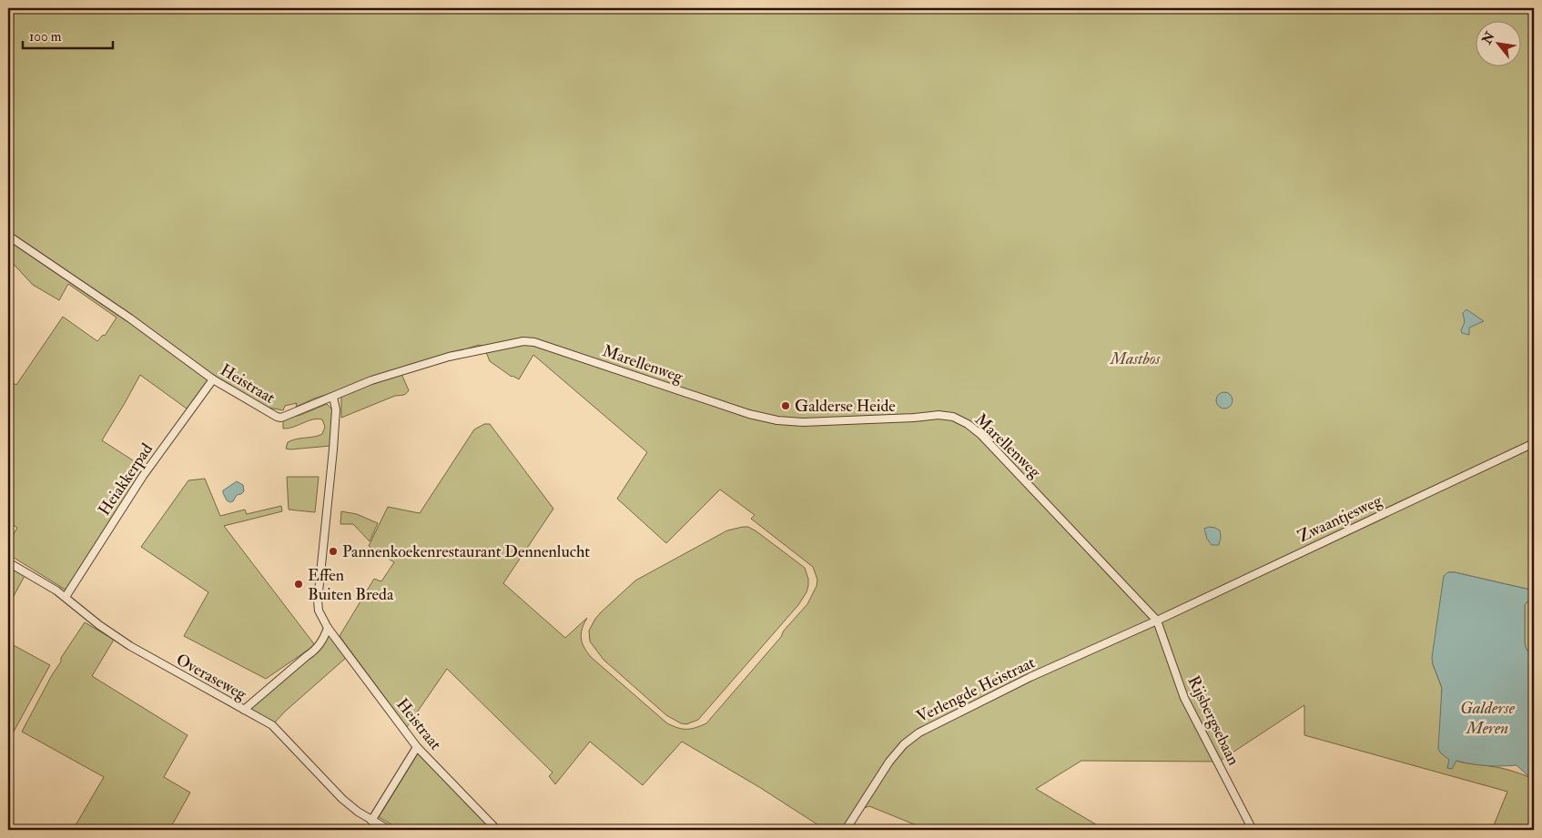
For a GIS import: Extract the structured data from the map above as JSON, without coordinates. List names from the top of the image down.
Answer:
{
  "streets": {
    "street": [
      "Marellenweg",
      "Heistraat",
      "Heiakkerpad",
      "Zwaantjesweg",
      "Overaseweg",
      "Verlengde Heistraat",
      "Rijsbergsebaan"
    ]
  },
  "crossings": [
    ["Marellenweg", "Heistraat"],
    ["Marellenweg", "Zwaantjesweg"],
    ["Marellenweg", "Verlengde Heistraat"],
    ["Marellenweg", "Rijsbergsebaan"],
    ["Heistraat", "Heiakkerpad"],
    ["Heiakkerpad", "Overaseweg"],
    ["Zwaantjesweg", "Verlengde Heistraat"],
    ["Zwaantjesweg", "Rijsbergsebaan"],
    ["Verlengde Heistraat", "Rijsbergsebaan"]
  ],
  "water": ["Galderse Meren"],
  "parks": ["Mastbos"],
  "places": ["Galderse Heide", "Pannenkoekenrestaurant Dennenlucht", "Effen Buiten Breda"],
  "scale_bar": "100 m",
  "north": "top left"
}
